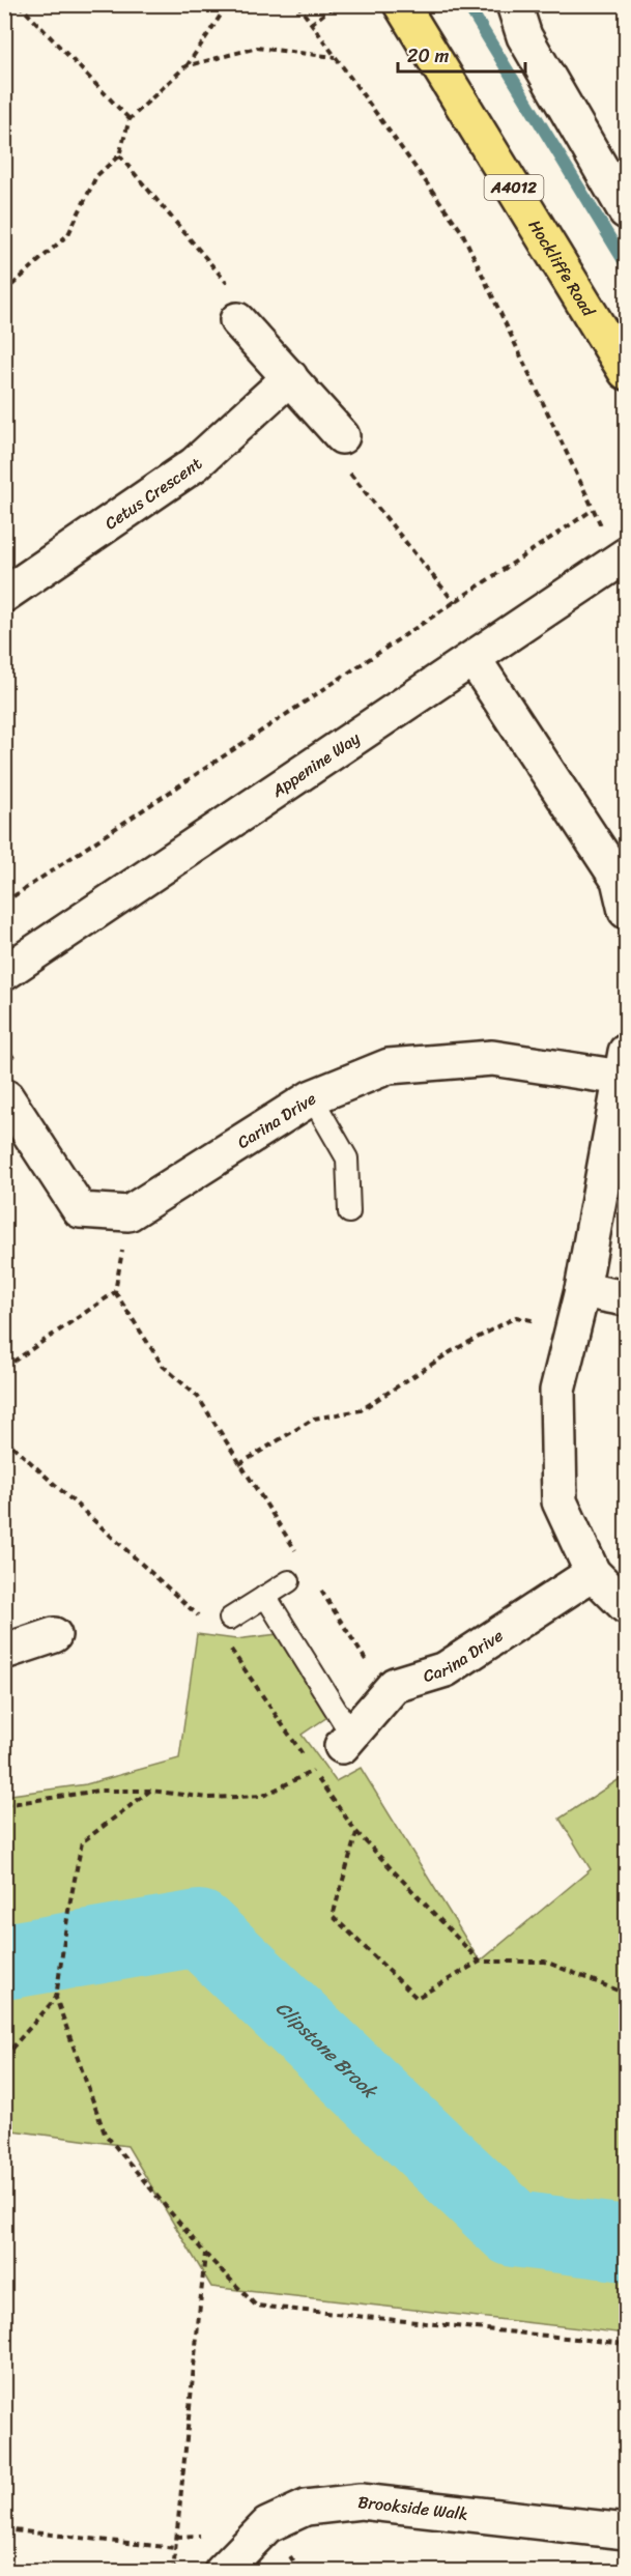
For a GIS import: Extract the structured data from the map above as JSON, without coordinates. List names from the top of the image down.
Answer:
{
  "streets": {
    "main road": ["A4012", "Hockliffe Road"],
    "street": [
      "Cetus Crescent",
      "Appenine Way",
      "Carina Drive",
      "Brookside Walk"
    ]
  },
  "water": ["Clipstone Brook"],
  "scale_bar": "20 m"
}
